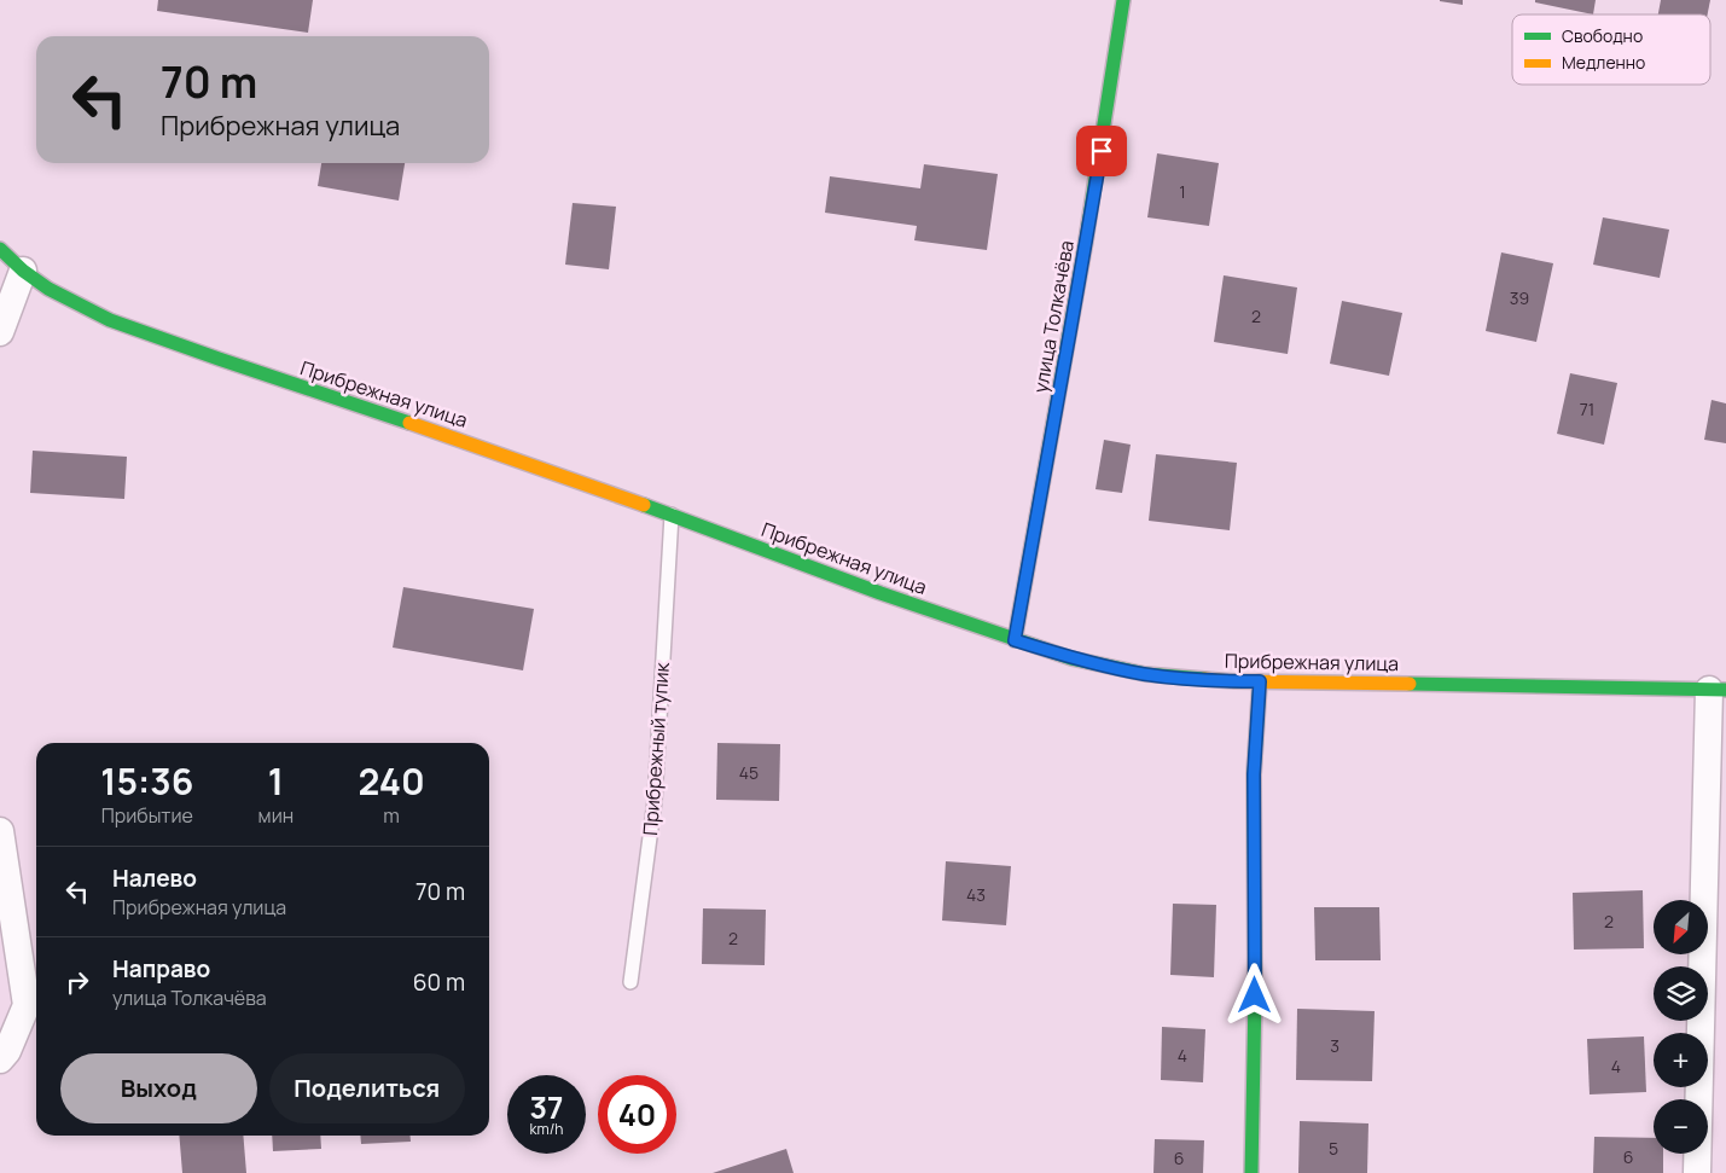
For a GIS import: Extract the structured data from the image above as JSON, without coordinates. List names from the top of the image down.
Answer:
{
  "streets": {
    "street": ["улица Толкачёва", "Прибрежная улица"],
    "lane": ["Прибрежный тупик"]
  },
  "crossings": [
    ["улица Толкачёва", "Прибрежная улица"],
    ["Прибрежная улица", "Прибрежный тупик"]
  ],
  "house_numbers": [
    "1",
    "39",
    "2",
    "71",
    "45",
    "43",
    "2",
    "2",
    "3",
    "4",
    "4",
    "5",
    "6",
    "6"
  ],
  "legend": ["Свободно", "Медленно"],
  "north": "bottom left",
  "page": {
    "turn": ["70 m", "Прибрежная улица"],
    "eta": [
      "15:36",
      "Прибытие",
      "1",
      "мин",
      "240",
      "m"
    ],
    "list": [
      {
        "name": "Налево",
        "note": "Прибрежная улица",
        "value": "70 m"
      },
      {
        "name": "Направо",
        "note": "улица Толкачёва",
        "value": "60 m"
      }
    ],
    "map_buttons": ["+", "−"],
    "buttons": ["Выход", "Поделиться"],
    "speed": "37 km/h",
    "limit": "40"
  }
}
